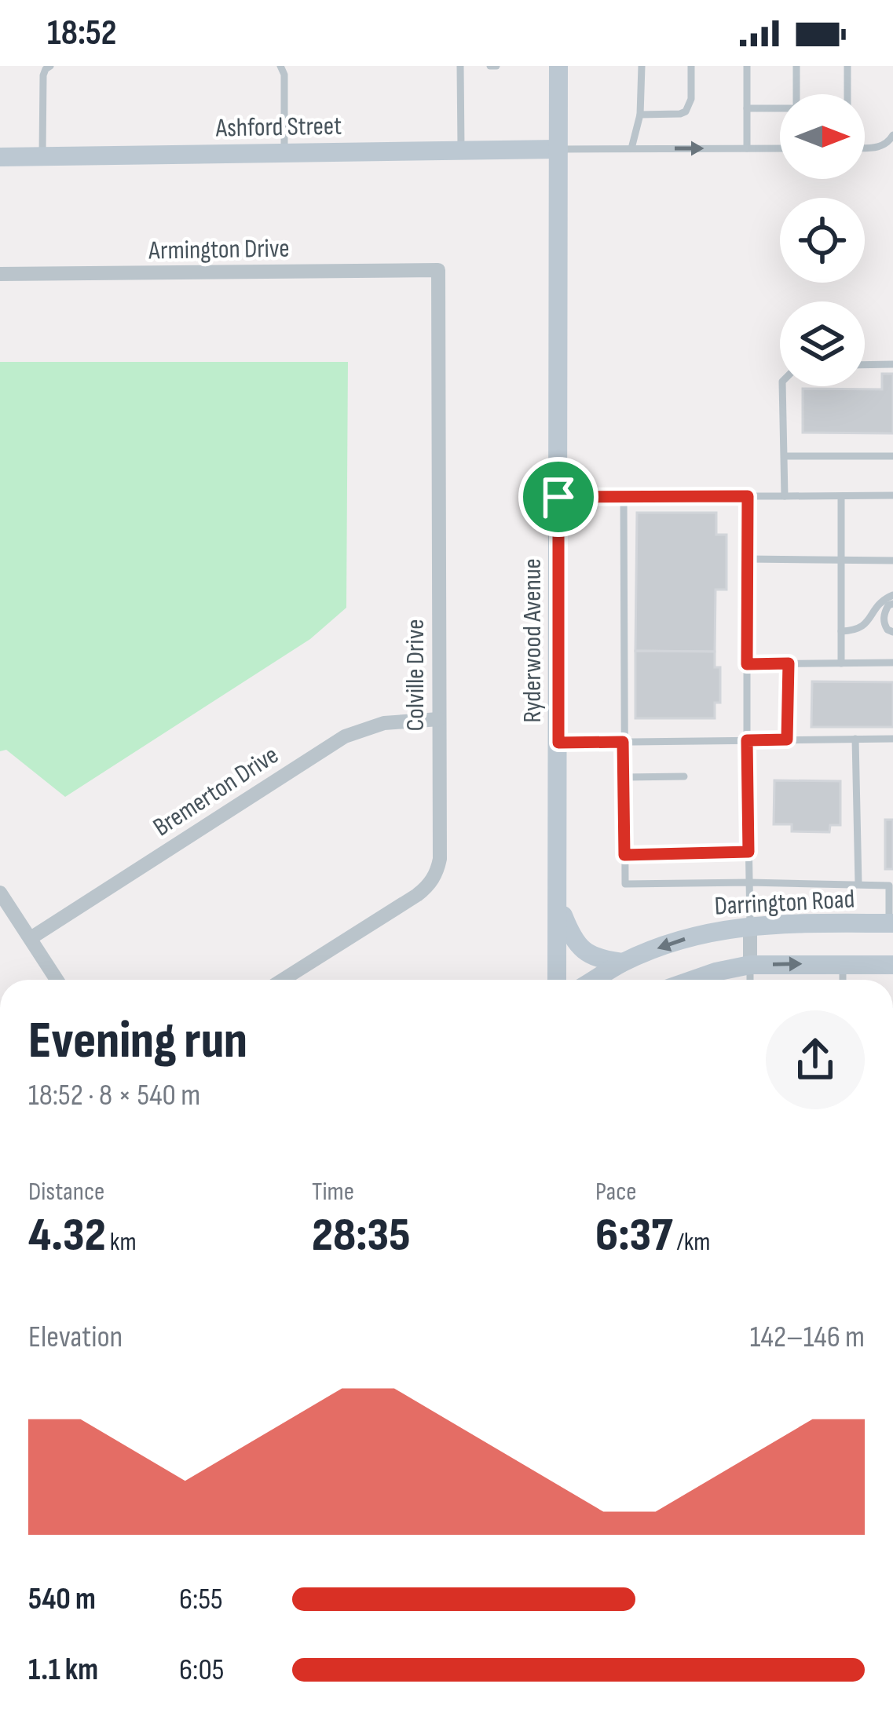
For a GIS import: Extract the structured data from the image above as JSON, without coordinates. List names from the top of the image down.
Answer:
{
  "streets": {
    "street": [
      "Ashford Street",
      "Armington Drive",
      "Ryderwood Avenue",
      "Colville Drive",
      "Bremerton Drive",
      "Darrington Road"
    ]
  },
  "crossings": [
    ["Ashford Street", "Ryderwood Avenue"],
    ["Armington Drive", "Colville Drive"],
    ["Colville Drive", "Bremerton Drive"]
  ],
  "north": "right",
  "page": {
    "status": "18:52",
    "heading": ["Evening run", "18:52 · 8 × 540 m"],
    "stats": [
      ["Distance", "4.32 km"],
      ["Time", "28:35"],
      ["Pace", "6:37 /km"]
    ],
    "chart": ["Elevation", "142–146 m"],
    "list": [
      {
        "name": "540 m",
        "note": "6:55"
      },
      {
        "name": "1.1 km",
        "note": "6:05"
      }
    ]
  }
}
